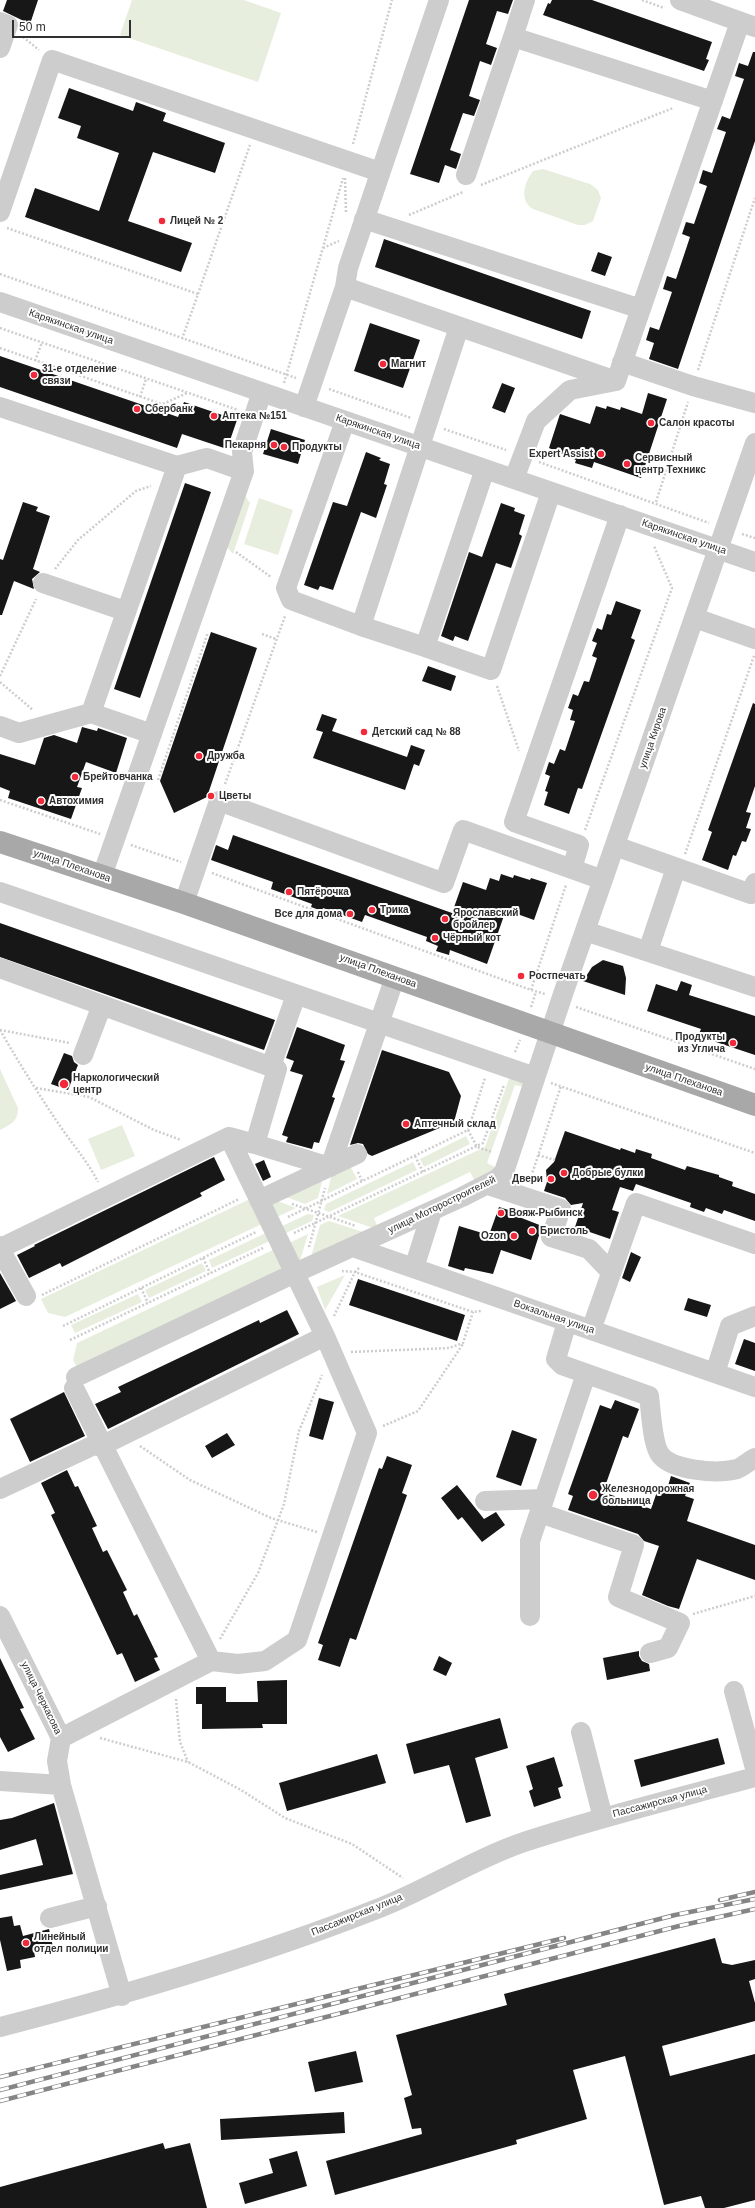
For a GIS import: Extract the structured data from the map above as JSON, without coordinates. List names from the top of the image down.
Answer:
{
  "streets": {
    "main road": ["улица Плеханова"],
    "street": [
      "Карякинская улица",
      "улица Кирова",
      "улица Моторостроителей",
      "Вокзальная улица",
      "улица Черкасова",
      "Пассажирская улица"
    ]
  },
  "crossings": [
    ["Карякинская улица", "улица Кирова"],
    ["улица Кирова", "улица Плеханова"],
    ["улица Кирова", "улица Моторостроителей"],
    ["улица Плеханова", "улица Моторостроителей"],
    ["улица Моторостроителей", "Вокзальная улица"],
    ["улица Черкасова", "Пассажирская улица"]
  ],
  "places": [
    "Лицей № 2",
    "Магнит",
    "31-е отделение связи",
    "Сбербанк",
    "Аптека №151",
    "Салон красоты",
    "Пекарня",
    "Продукты",
    "Expert Assist",
    "Сервисный центр Техникс",
    "Детский сад № 88",
    "Дружба",
    "Брейтовчанка",
    "Цветы",
    "Автохимия",
    "Пятёрочка",
    "Трика",
    "Все для дома",
    "Ярославский бройлер",
    "Чёрный кот",
    "Ростпечать",
    "Продукты из Углича",
    "Наркологический центр",
    "Аптечный склад",
    "Добрые булки",
    "Двери",
    "Вояж-Рыбинск",
    "Бристоль",
    "Ozon",
    "Железнодорожная больница",
    "Линейный отдел полиции"
  ],
  "scale_bar": "50 m"
}
